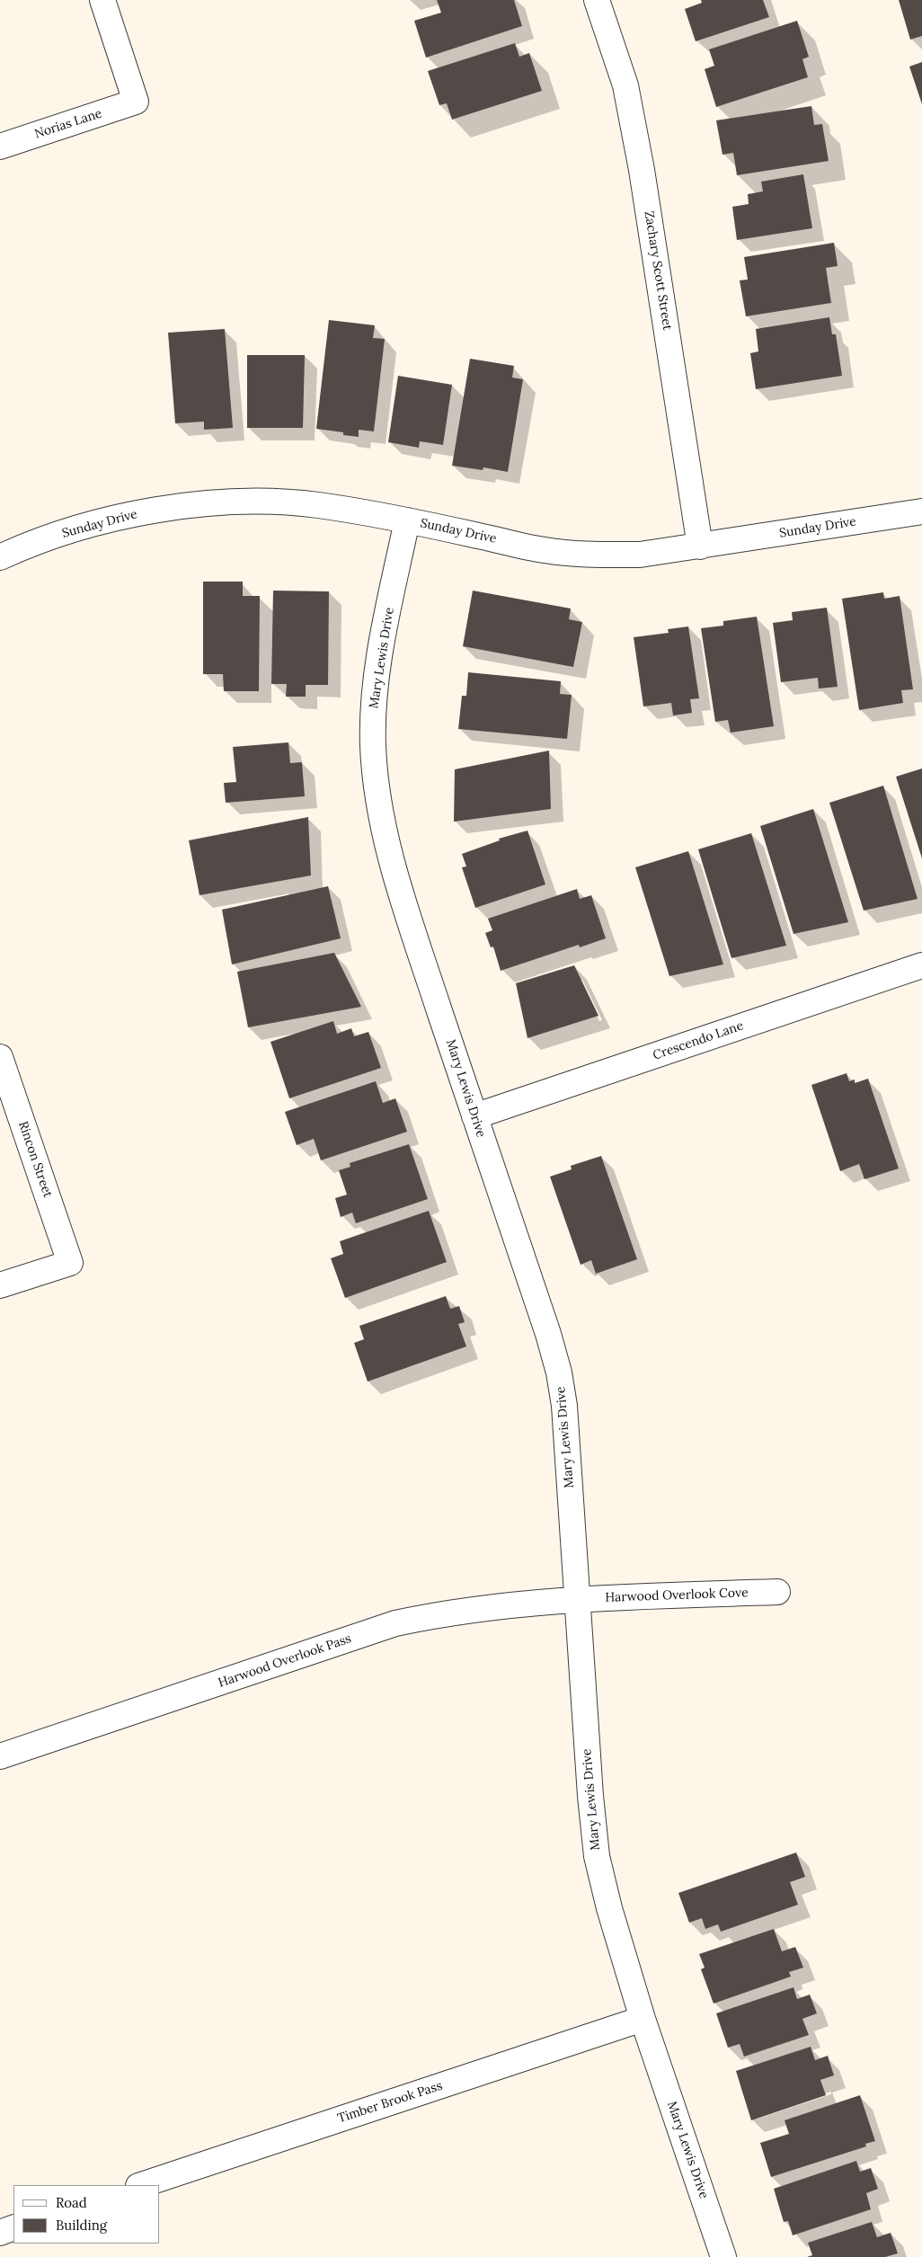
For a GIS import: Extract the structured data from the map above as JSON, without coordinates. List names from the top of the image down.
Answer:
{
  "streets": {
    "street": [
      "Norias Lane",
      "Zachary Scott Street",
      "Sunday Drive",
      "Mary Lewis Drive",
      "Crescendo Lane",
      "Rincon Street",
      "Harwood Overlook Cove",
      "Harwood Overlook Pass",
      "Timber Brook Pass"
    ]
  },
  "crossings": [
    ["Zachary Scott Street", "Sunday Drive"],
    ["Sunday Drive", "Mary Lewis Drive"],
    ["Mary Lewis Drive", "Crescendo Lane"],
    ["Mary Lewis Drive", "Harwood Overlook Cove"],
    ["Mary Lewis Drive", "Harwood Overlook Pass"],
    ["Mary Lewis Drive", "Timber Brook Pass"],
    ["Harwood Overlook Cove", "Harwood Overlook Pass"]
  ],
  "legend": ["Road", "Building"]
}
